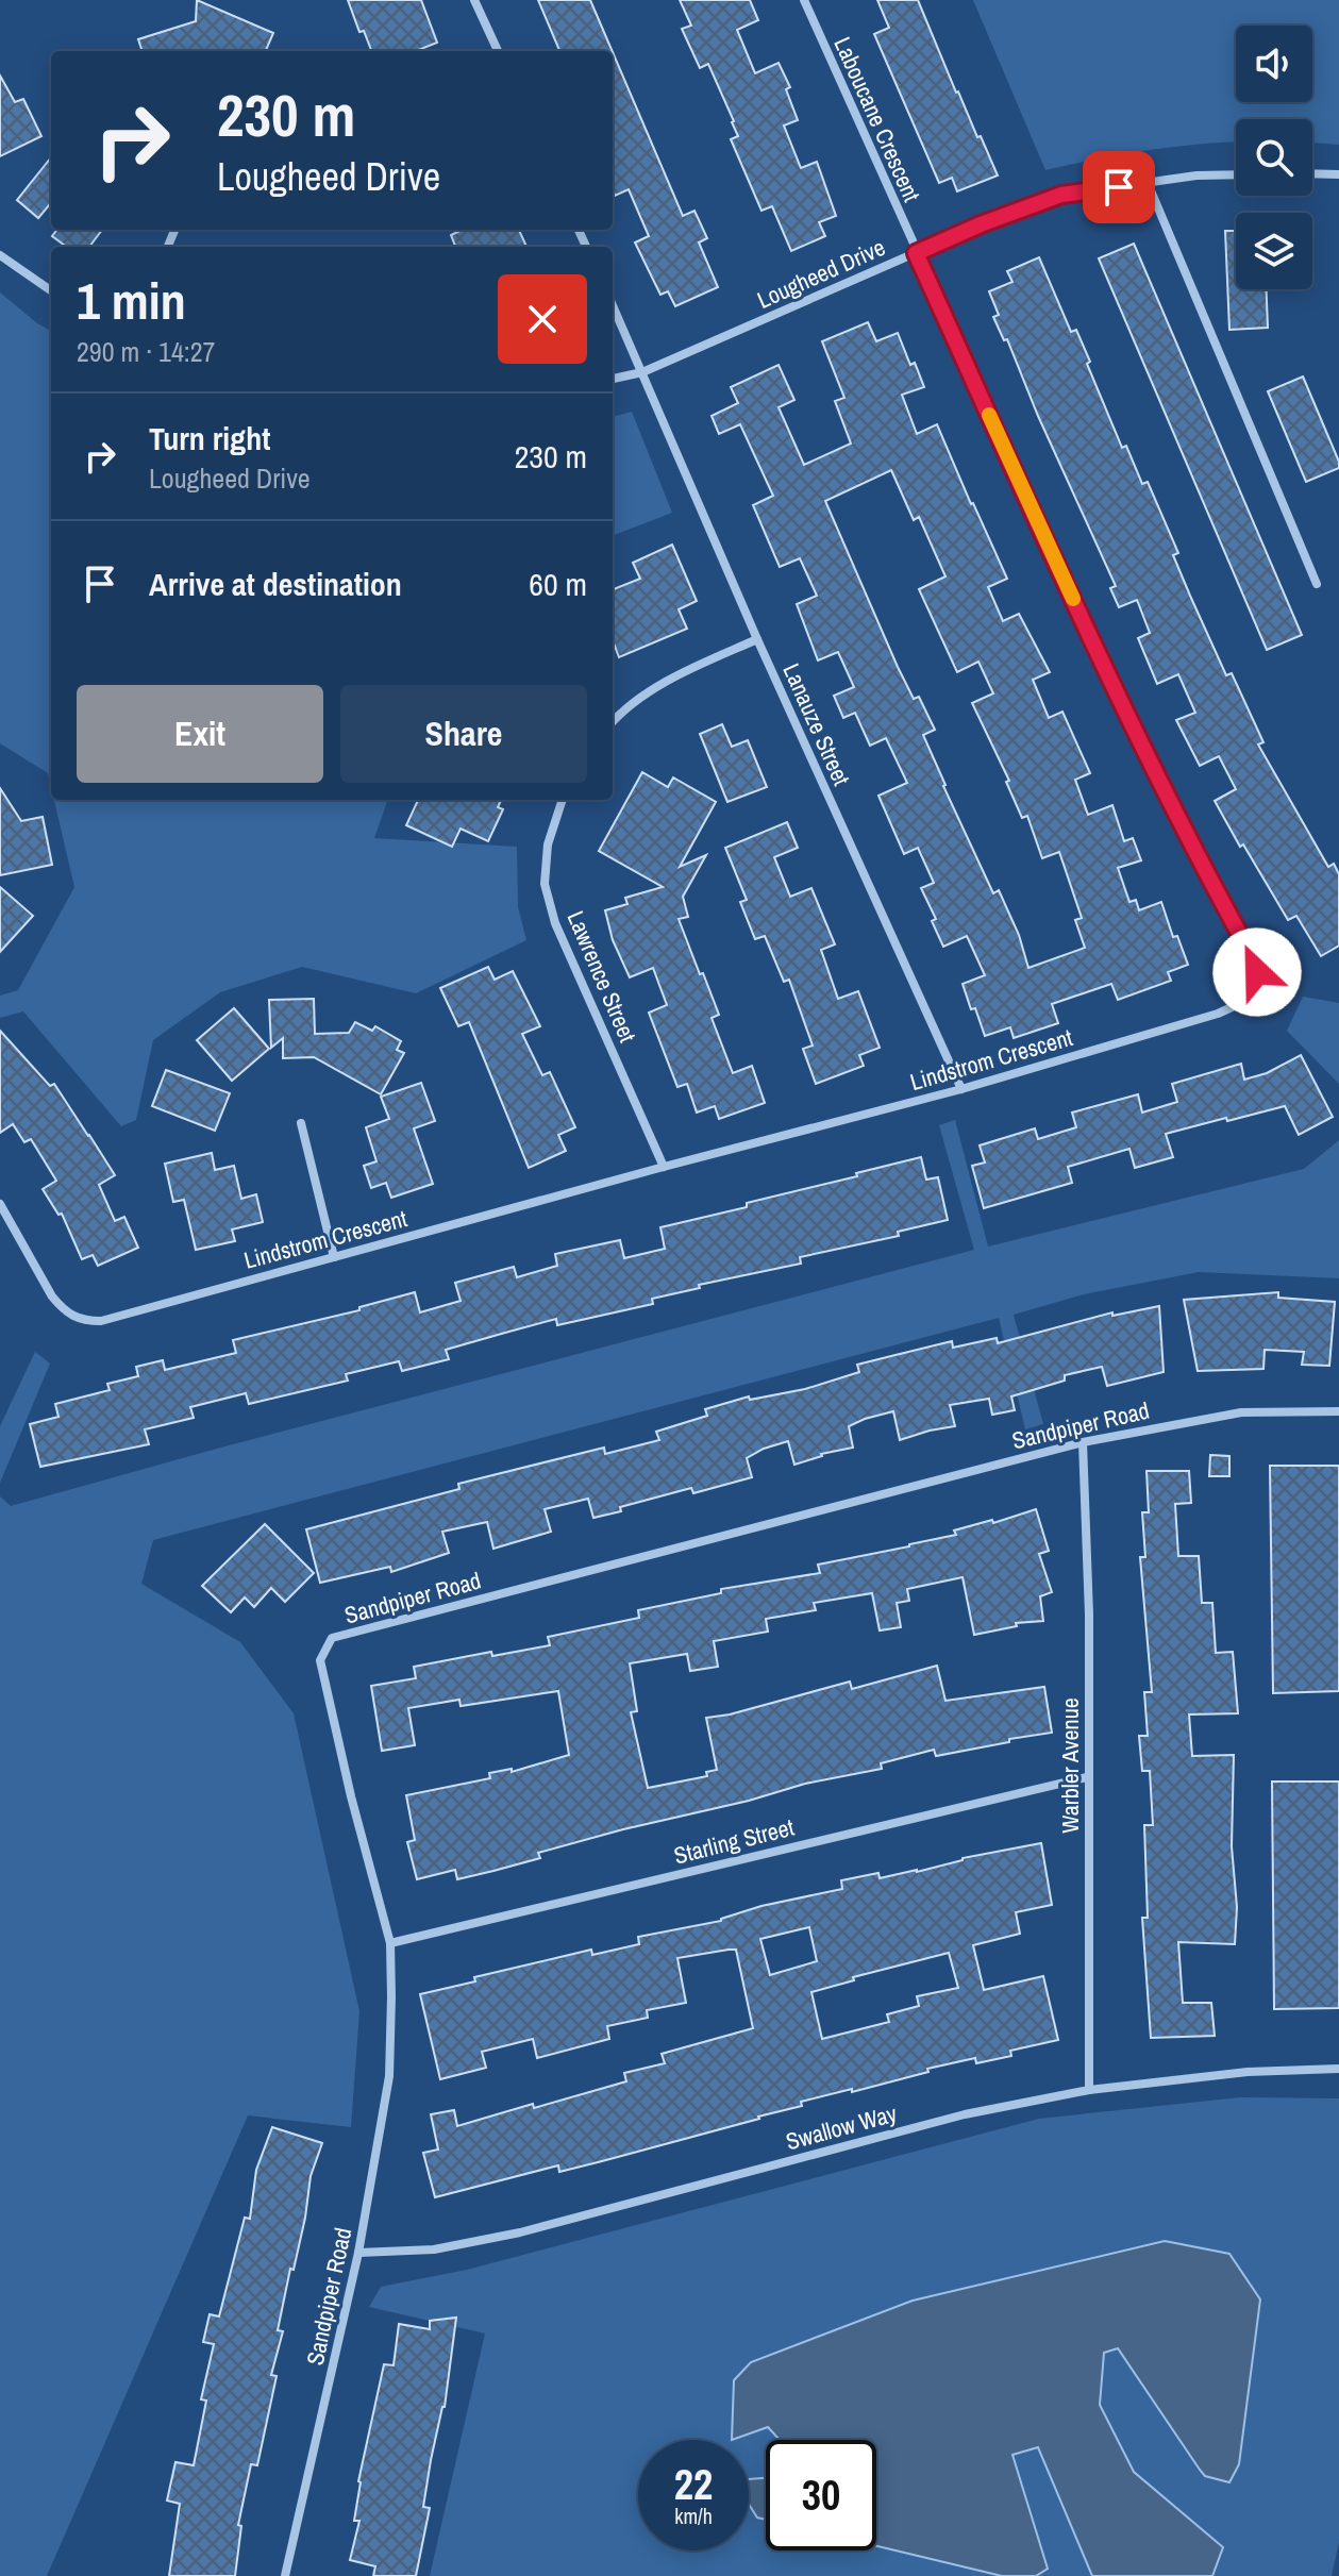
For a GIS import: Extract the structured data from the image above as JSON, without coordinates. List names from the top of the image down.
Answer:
{
  "streets": {
    "street": [
      "Laboucane Crescent",
      "Lougheed Drive",
      "Lanauze Street",
      "Lawrence Street",
      "Lindstrom Crescent",
      "Sandpiper Road",
      "Warbler Avenue",
      "Starling Street",
      "Swallow Way"
    ]
  },
  "crossings": [
    ["Laboucane Crescent", "Lougheed Drive"],
    ["Laboucane Crescent", "Lindstrom Crescent"],
    ["Lougheed Drive", "Lanauze Street"],
    ["Lougheed Drive", "Lindstrom Crescent"],
    ["Lanauze Street", "Lindstrom Crescent"],
    ["Lawrence Street", "Lindstrom Crescent"],
    ["Sandpiper Road", "Warbler Avenue"],
    ["Sandpiper Road", "Starling Street"],
    ["Sandpiper Road", "Swallow Way"],
    ["Warbler Avenue", "Starling Street"],
    ["Warbler Avenue", "Swallow Way"]
  ],
  "page": {
    "turn": ["230 m", "Lougheed Drive"],
    "heading": ["1 min", "290 m · 14:27"],
    "list": [
      {
        "name": "Turn right",
        "note": "Lougheed Drive",
        "value": "230 m"
      },
      {
        "name": "Arrive at destination",
        "value": "60 m"
      }
    ],
    "buttons": ["Exit", "Share"],
    "speed": "22 km/h",
    "limit": "30"
  }
}
